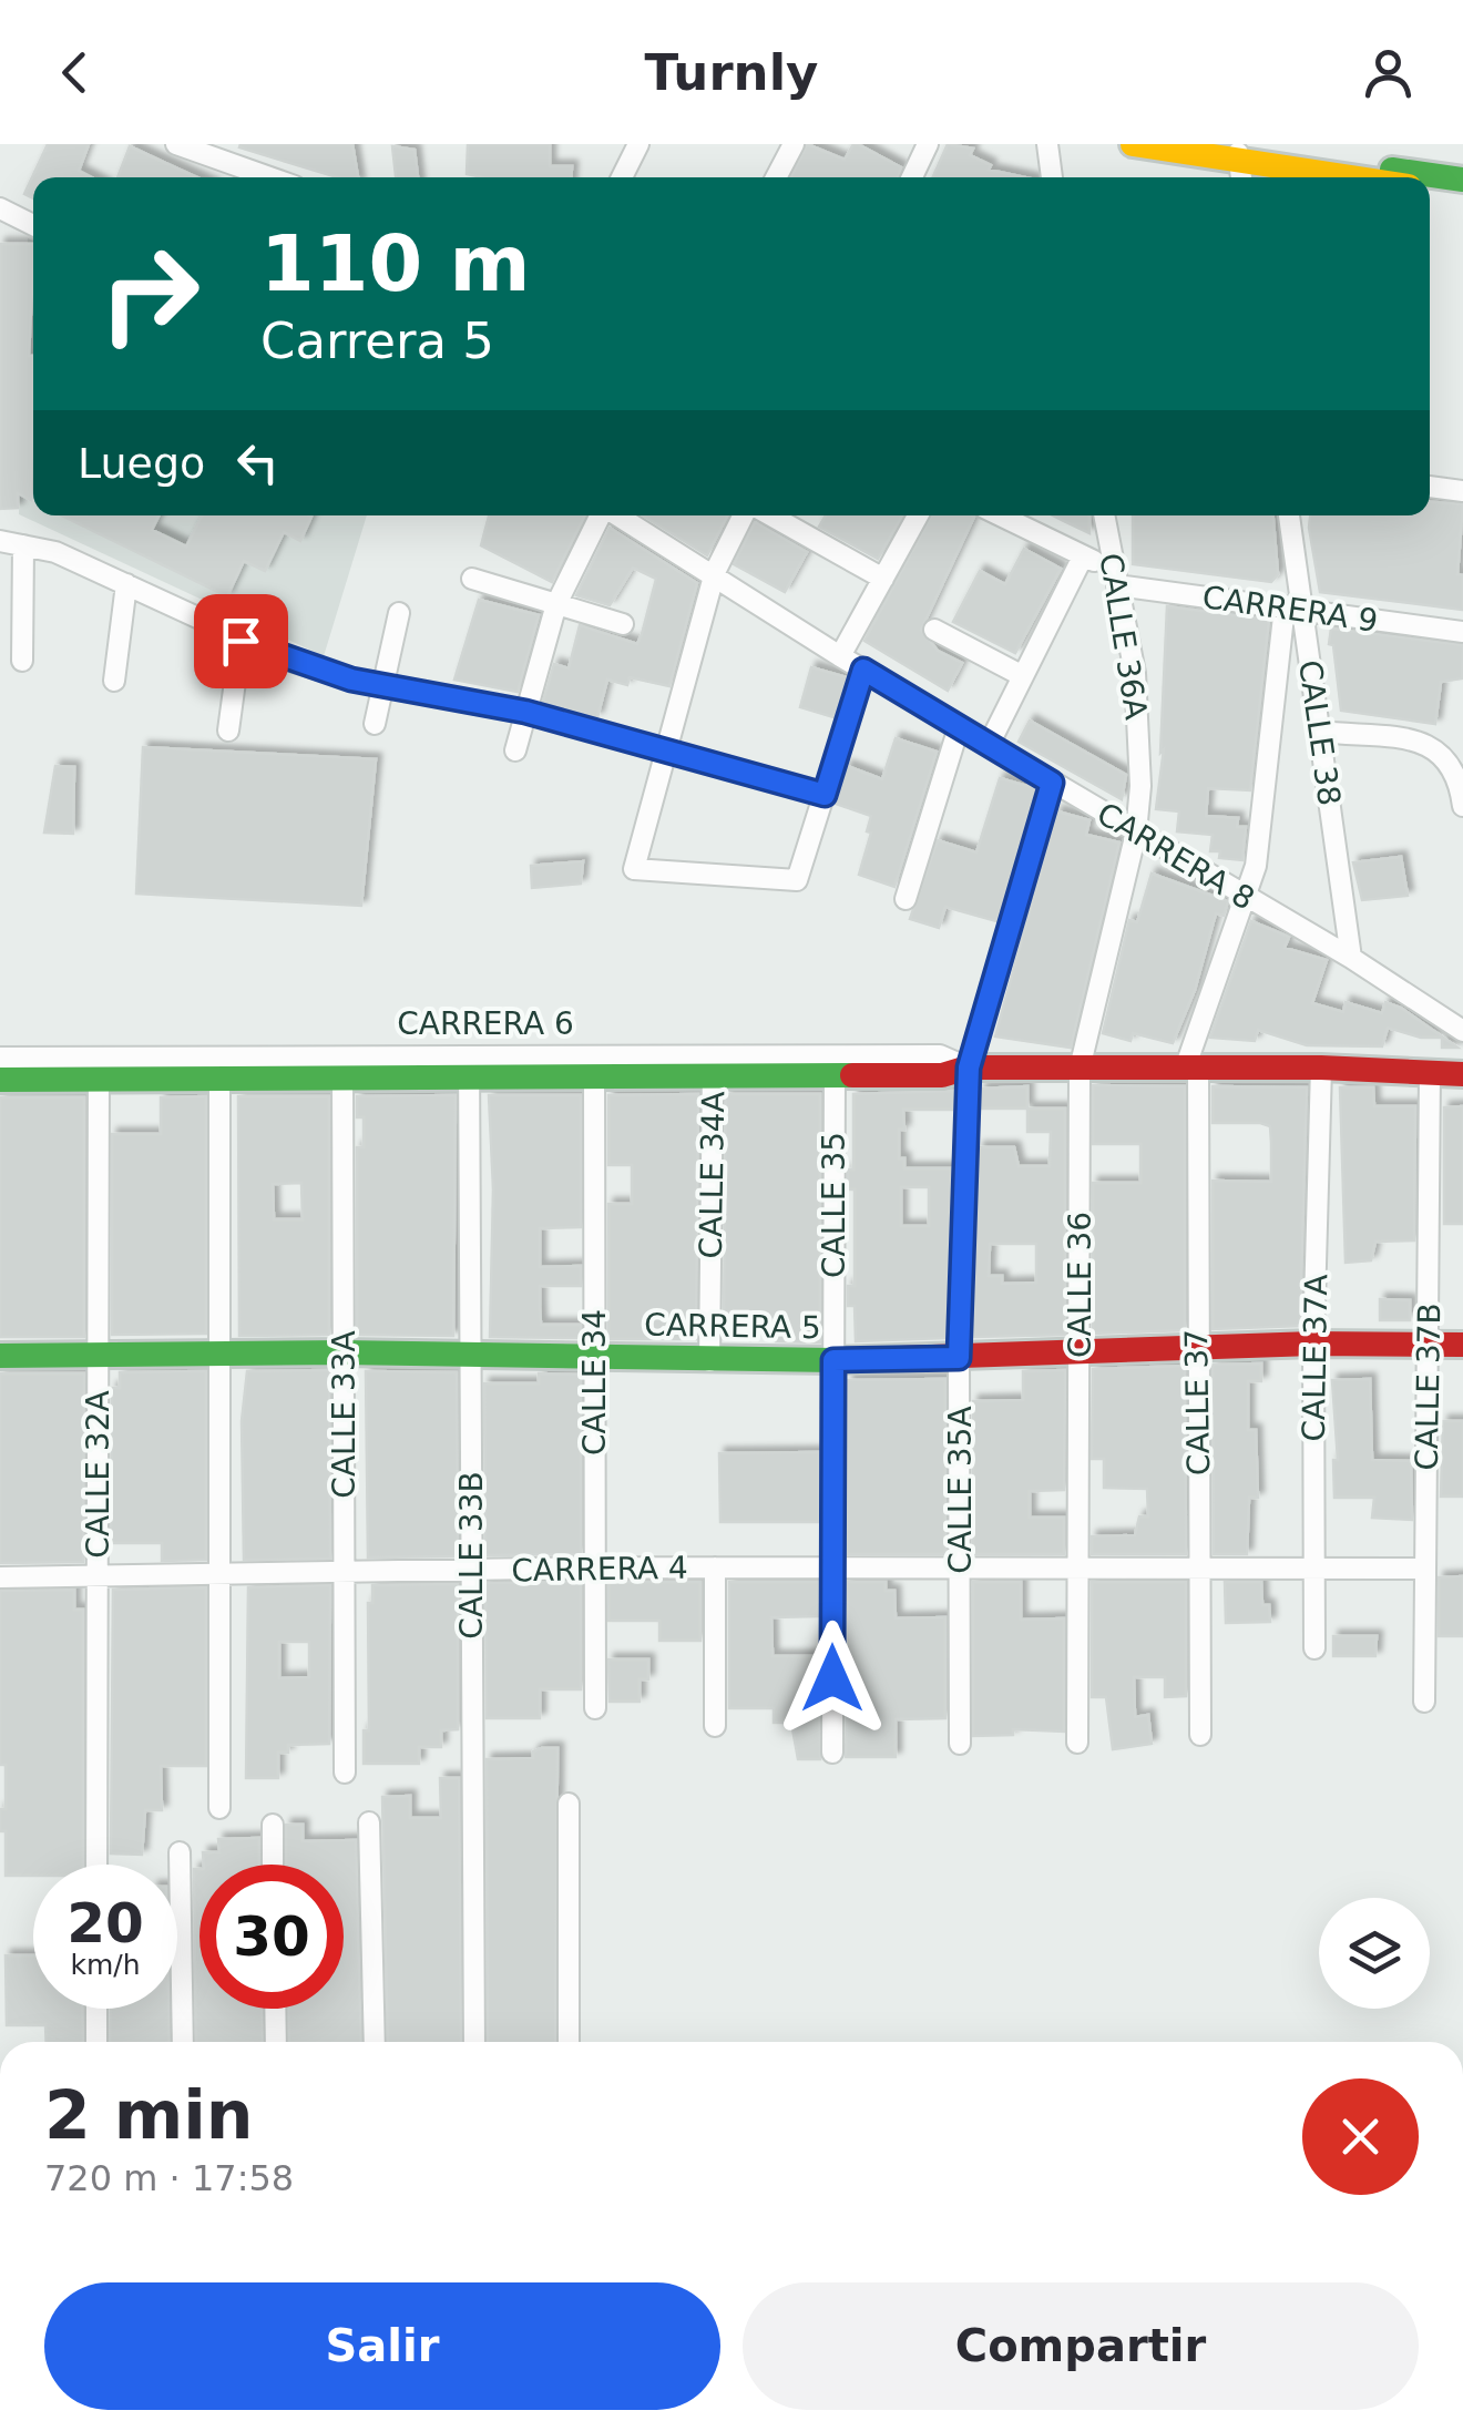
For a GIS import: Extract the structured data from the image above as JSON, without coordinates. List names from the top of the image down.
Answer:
{
  "streets": {
    "street": [
      "CARRERA 9",
      "CALLE 36A",
      "CALLE 38",
      "CARRERA 8",
      "CARRERA 6",
      "CALLE 34A",
      "CALLE 35",
      "CALLE 36",
      "CARRERA 5",
      "CALLE 37A",
      "CALLE 34",
      "CALLE 37B",
      "CALLE 37",
      "CALLE 33A",
      "CALLE 32A",
      "CALLE 35A",
      "CALLE 33B",
      "CARRERA 4"
    ]
  },
  "crossings": [
    ["CARRERA 9", "CALLE 36A"],
    ["CARRERA 9", "CALLE 38"],
    ["CARRERA 9", "CALLE 37"],
    ["CALLE 36A", "CARRERA 8"],
    ["CALLE 36A", "CALLE 36"],
    ["CALLE 38", "CARRERA 8"],
    ["CALLE 38", "CALLE 37"],
    ["CARRERA 8", "CALLE 36"],
    ["CARRERA 8", "CALLE 37"],
    ["CARRERA 8", "CALLE 35A"],
    ["CARRERA 6", "CALLE 34A"],
    ["CARRERA 6", "CALLE 35"],
    ["CARRERA 6", "CALLE 36"],
    ["CARRERA 6", "CALLE 37A"],
    ["CARRERA 6", "CALLE 34"],
    ["CARRERA 6", "CALLE 37B"],
    ["CARRERA 6", "CALLE 37"],
    ["CARRERA 6", "CALLE 33A"],
    ["CARRERA 6", "CALLE 32A"],
    ["CARRERA 6", "CALLE 35A"],
    ["CARRERA 6", "CALLE 33B"],
    ["CALLE 34A", "CARRERA 5"],
    ["CALLE 35", "CARRERA 5"],
    ["CALLE 35", "CARRERA 4"],
    ["CALLE 36", "CARRERA 5"],
    ["CALLE 36", "CARRERA 4"],
    ["CARRERA 5", "CALLE 37A"],
    ["CARRERA 5", "CALLE 34"],
    ["CARRERA 5", "CALLE 37B"],
    ["CARRERA 5", "CALLE 37"],
    ["CARRERA 5", "CALLE 33A"],
    ["CARRERA 5", "CALLE 32A"],
    ["CARRERA 5", "CALLE 35A"],
    ["CARRERA 5", "CALLE 33B"],
    ["CALLE 37A", "CARRERA 4"],
    ["CALLE 34", "CARRERA 4"],
    ["CALLE 37B", "CARRERA 4"],
    ["CALLE 37", "CARRERA 4"],
    ["CALLE 33A", "CARRERA 4"],
    ["CALLE 32A", "CARRERA 4"],
    ["CALLE 35A", "CARRERA 4"],
    ["CALLE 33B", "CARRERA 4"]
  ],
  "page": {
    "header": "Turnly",
    "turn": ["110 m", "Carrera 5"],
    "then": "Luego",
    "speed": "20 km/h",
    "limit": "30",
    "heading": ["2 min", "720 m · 17:58"],
    "buttons": ["Salir", "Compartir"]
  }
}
